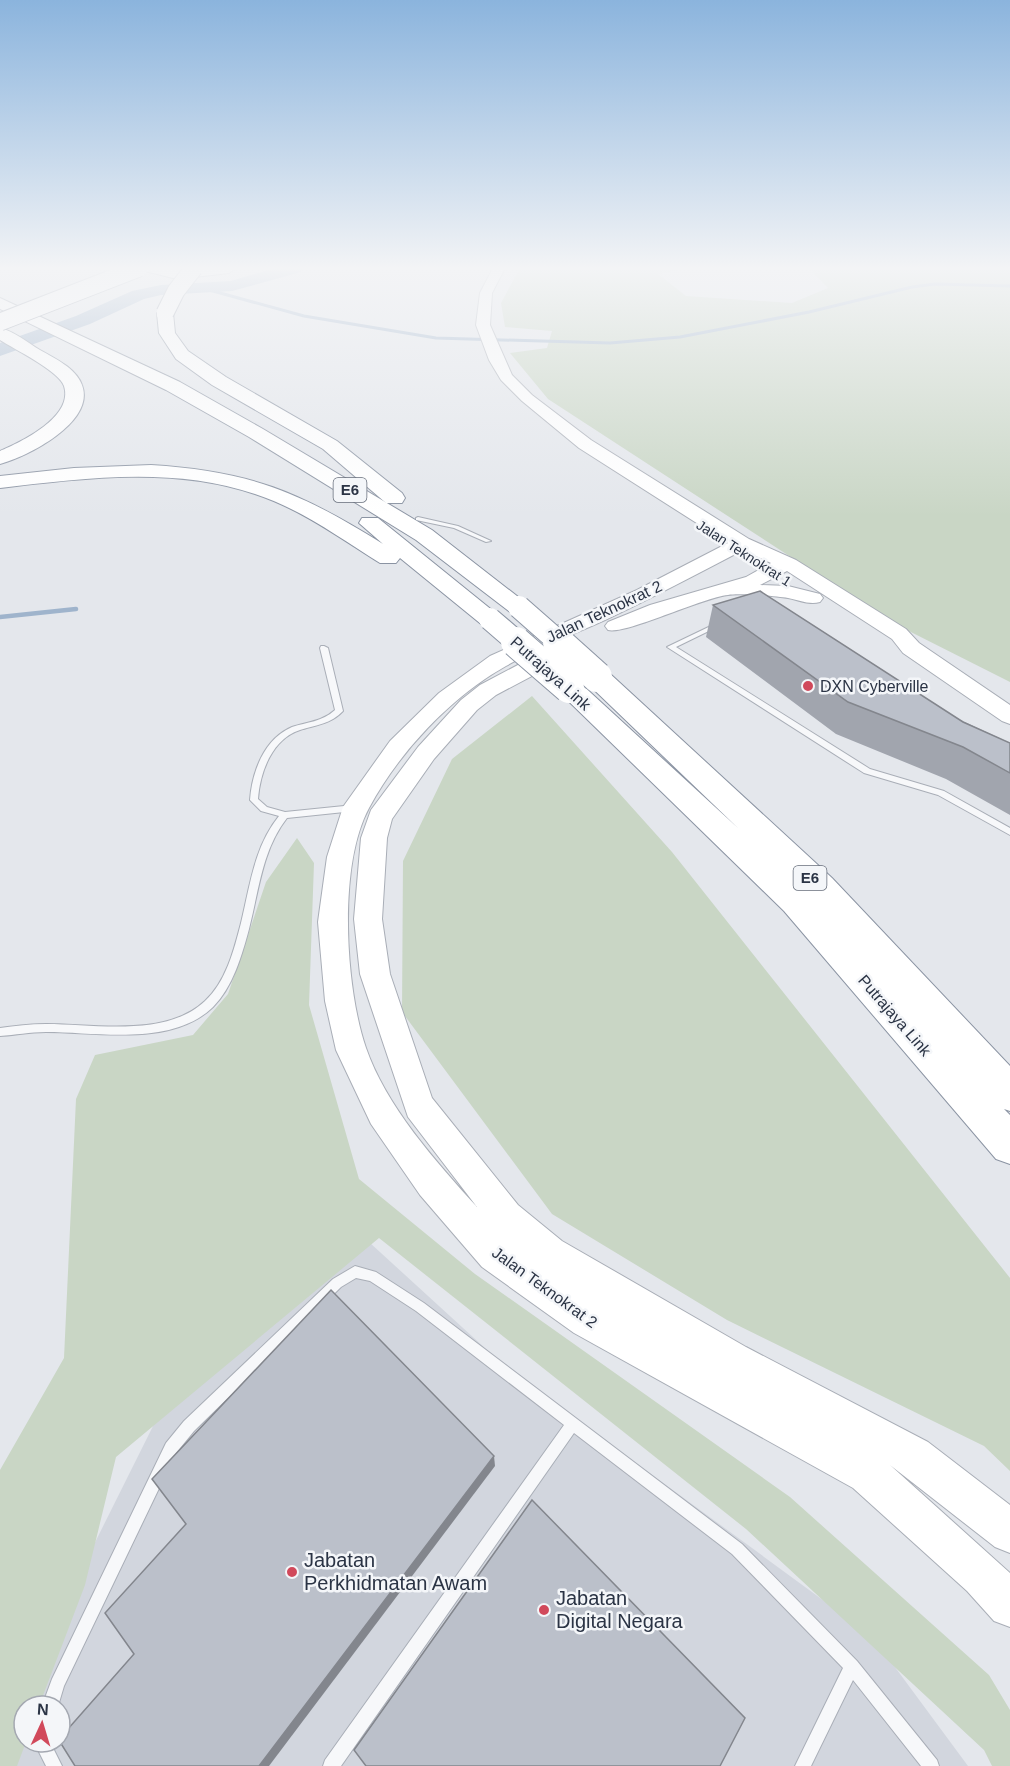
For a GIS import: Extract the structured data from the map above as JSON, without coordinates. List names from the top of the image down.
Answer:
{
  "streets": {
    "highway": ["E6", "Putrajaya Link"],
    "main road": ["Jalan Teknokrat 1", "Jalan Teknokrat 2"]
  },
  "crossings": [
    ["Jalan Teknokrat 1", "Jalan Teknokrat 2"]
  ],
  "places": ["DXN Cyberville", "Jabatan Perkhidmatan Awam", "Jabatan Digital Negara"],
  "north": "top"
}
